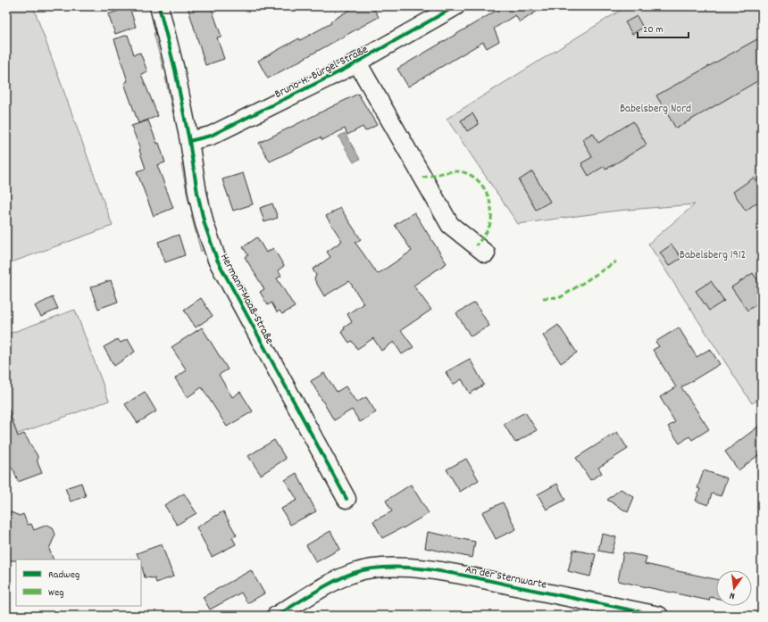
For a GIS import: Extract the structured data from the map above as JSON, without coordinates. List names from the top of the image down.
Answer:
{
  "streets": {
    "street": ["Bruno-H.-Bürgel-Straße", "Hermann-Maaß-Straße", "An der Sternwarte"]
  },
  "crossings": [
    ["Bruno-H.-Bürgel-Straße", "Hermann-Maaß-Straße"]
  ],
  "parks": ["Babelsberg Nord", "Babelsberg 1912"],
  "legend": ["Radweg", "Weg"],
  "scale_bar": "20 m",
  "north": "bottom"
}
